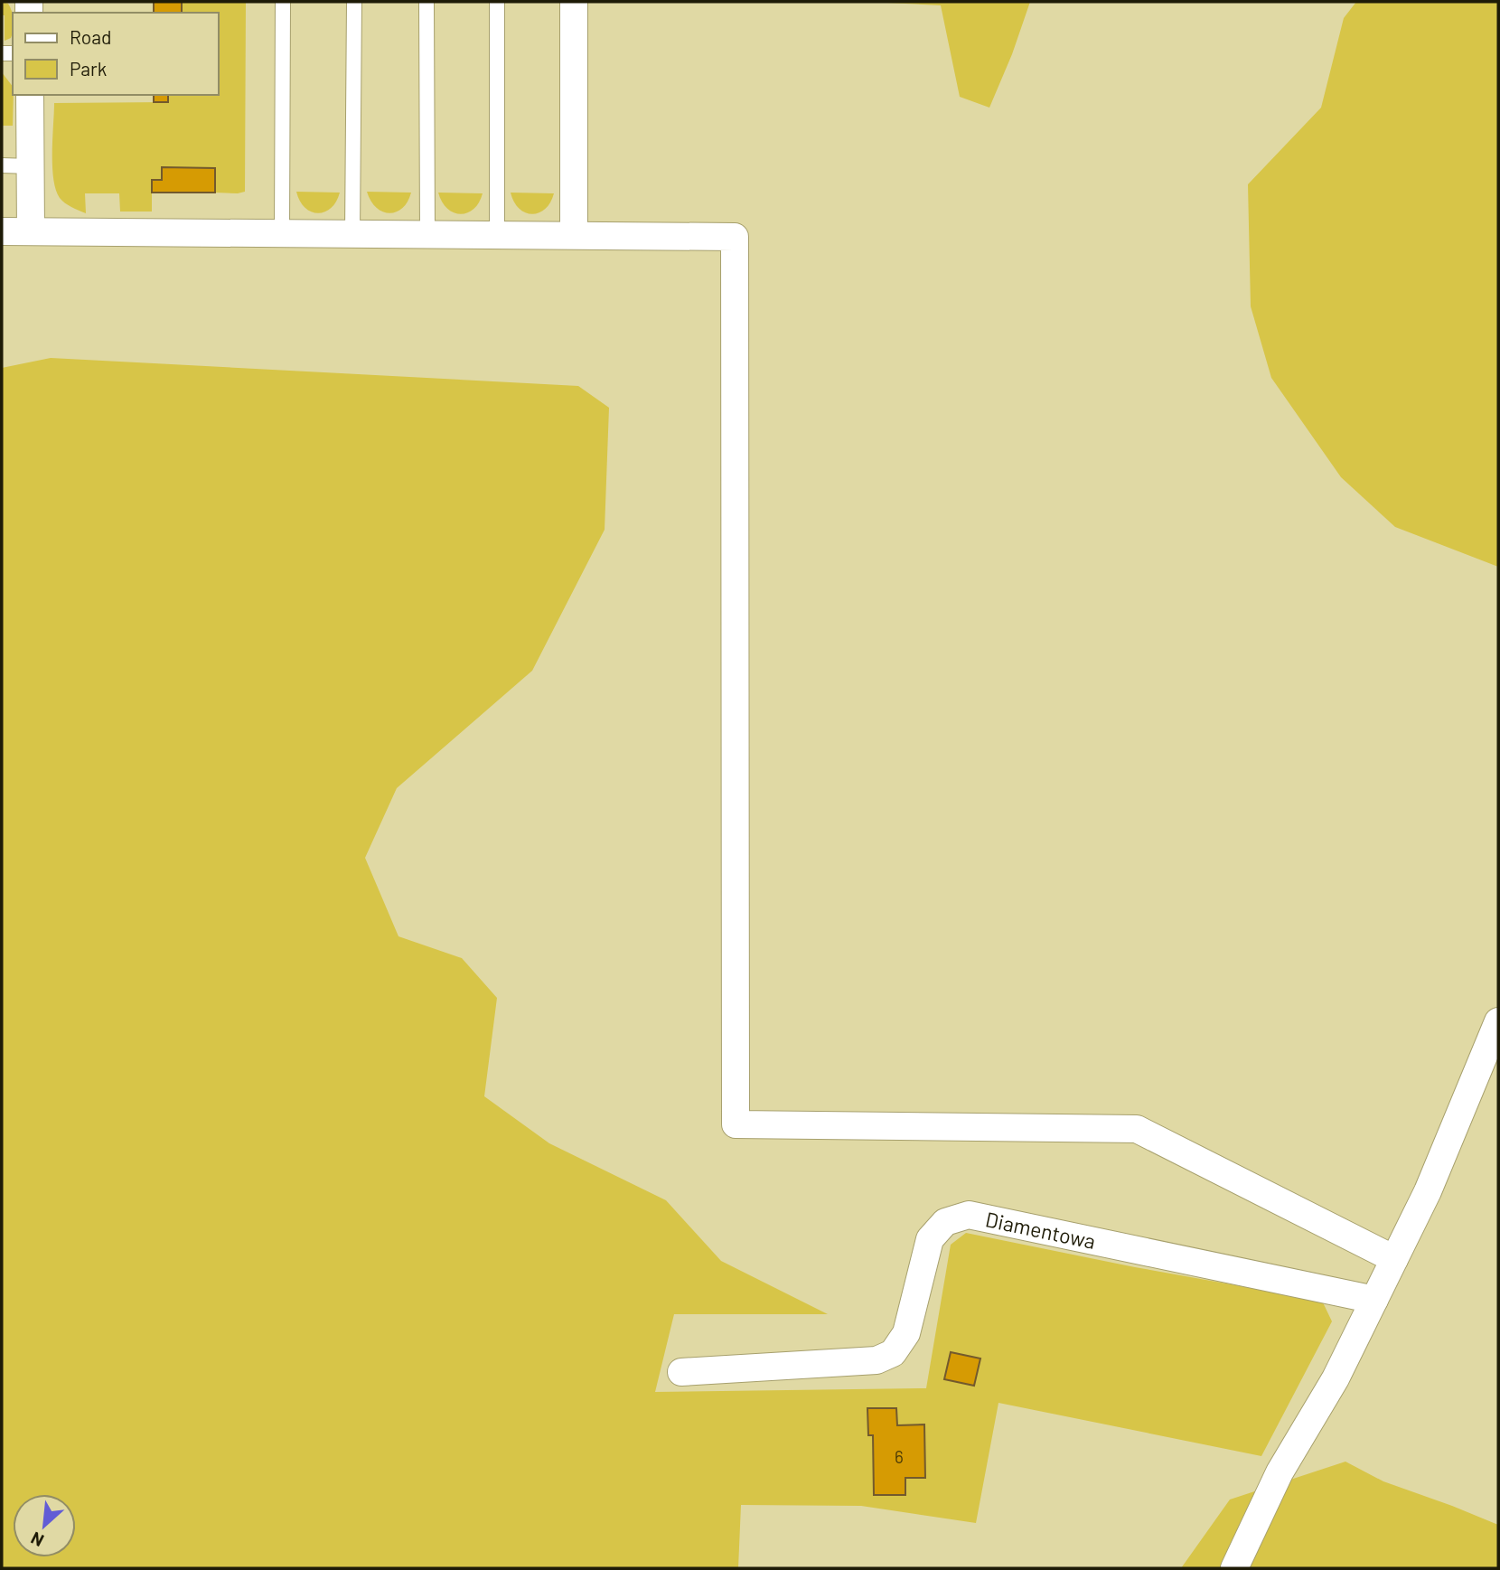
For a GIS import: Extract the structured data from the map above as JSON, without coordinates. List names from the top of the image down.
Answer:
{
  "streets": {
    "street": ["Diamentowa"]
  },
  "house_numbers": ["6"],
  "legend": ["Road", "Park"],
  "north": "bottom left"
}
